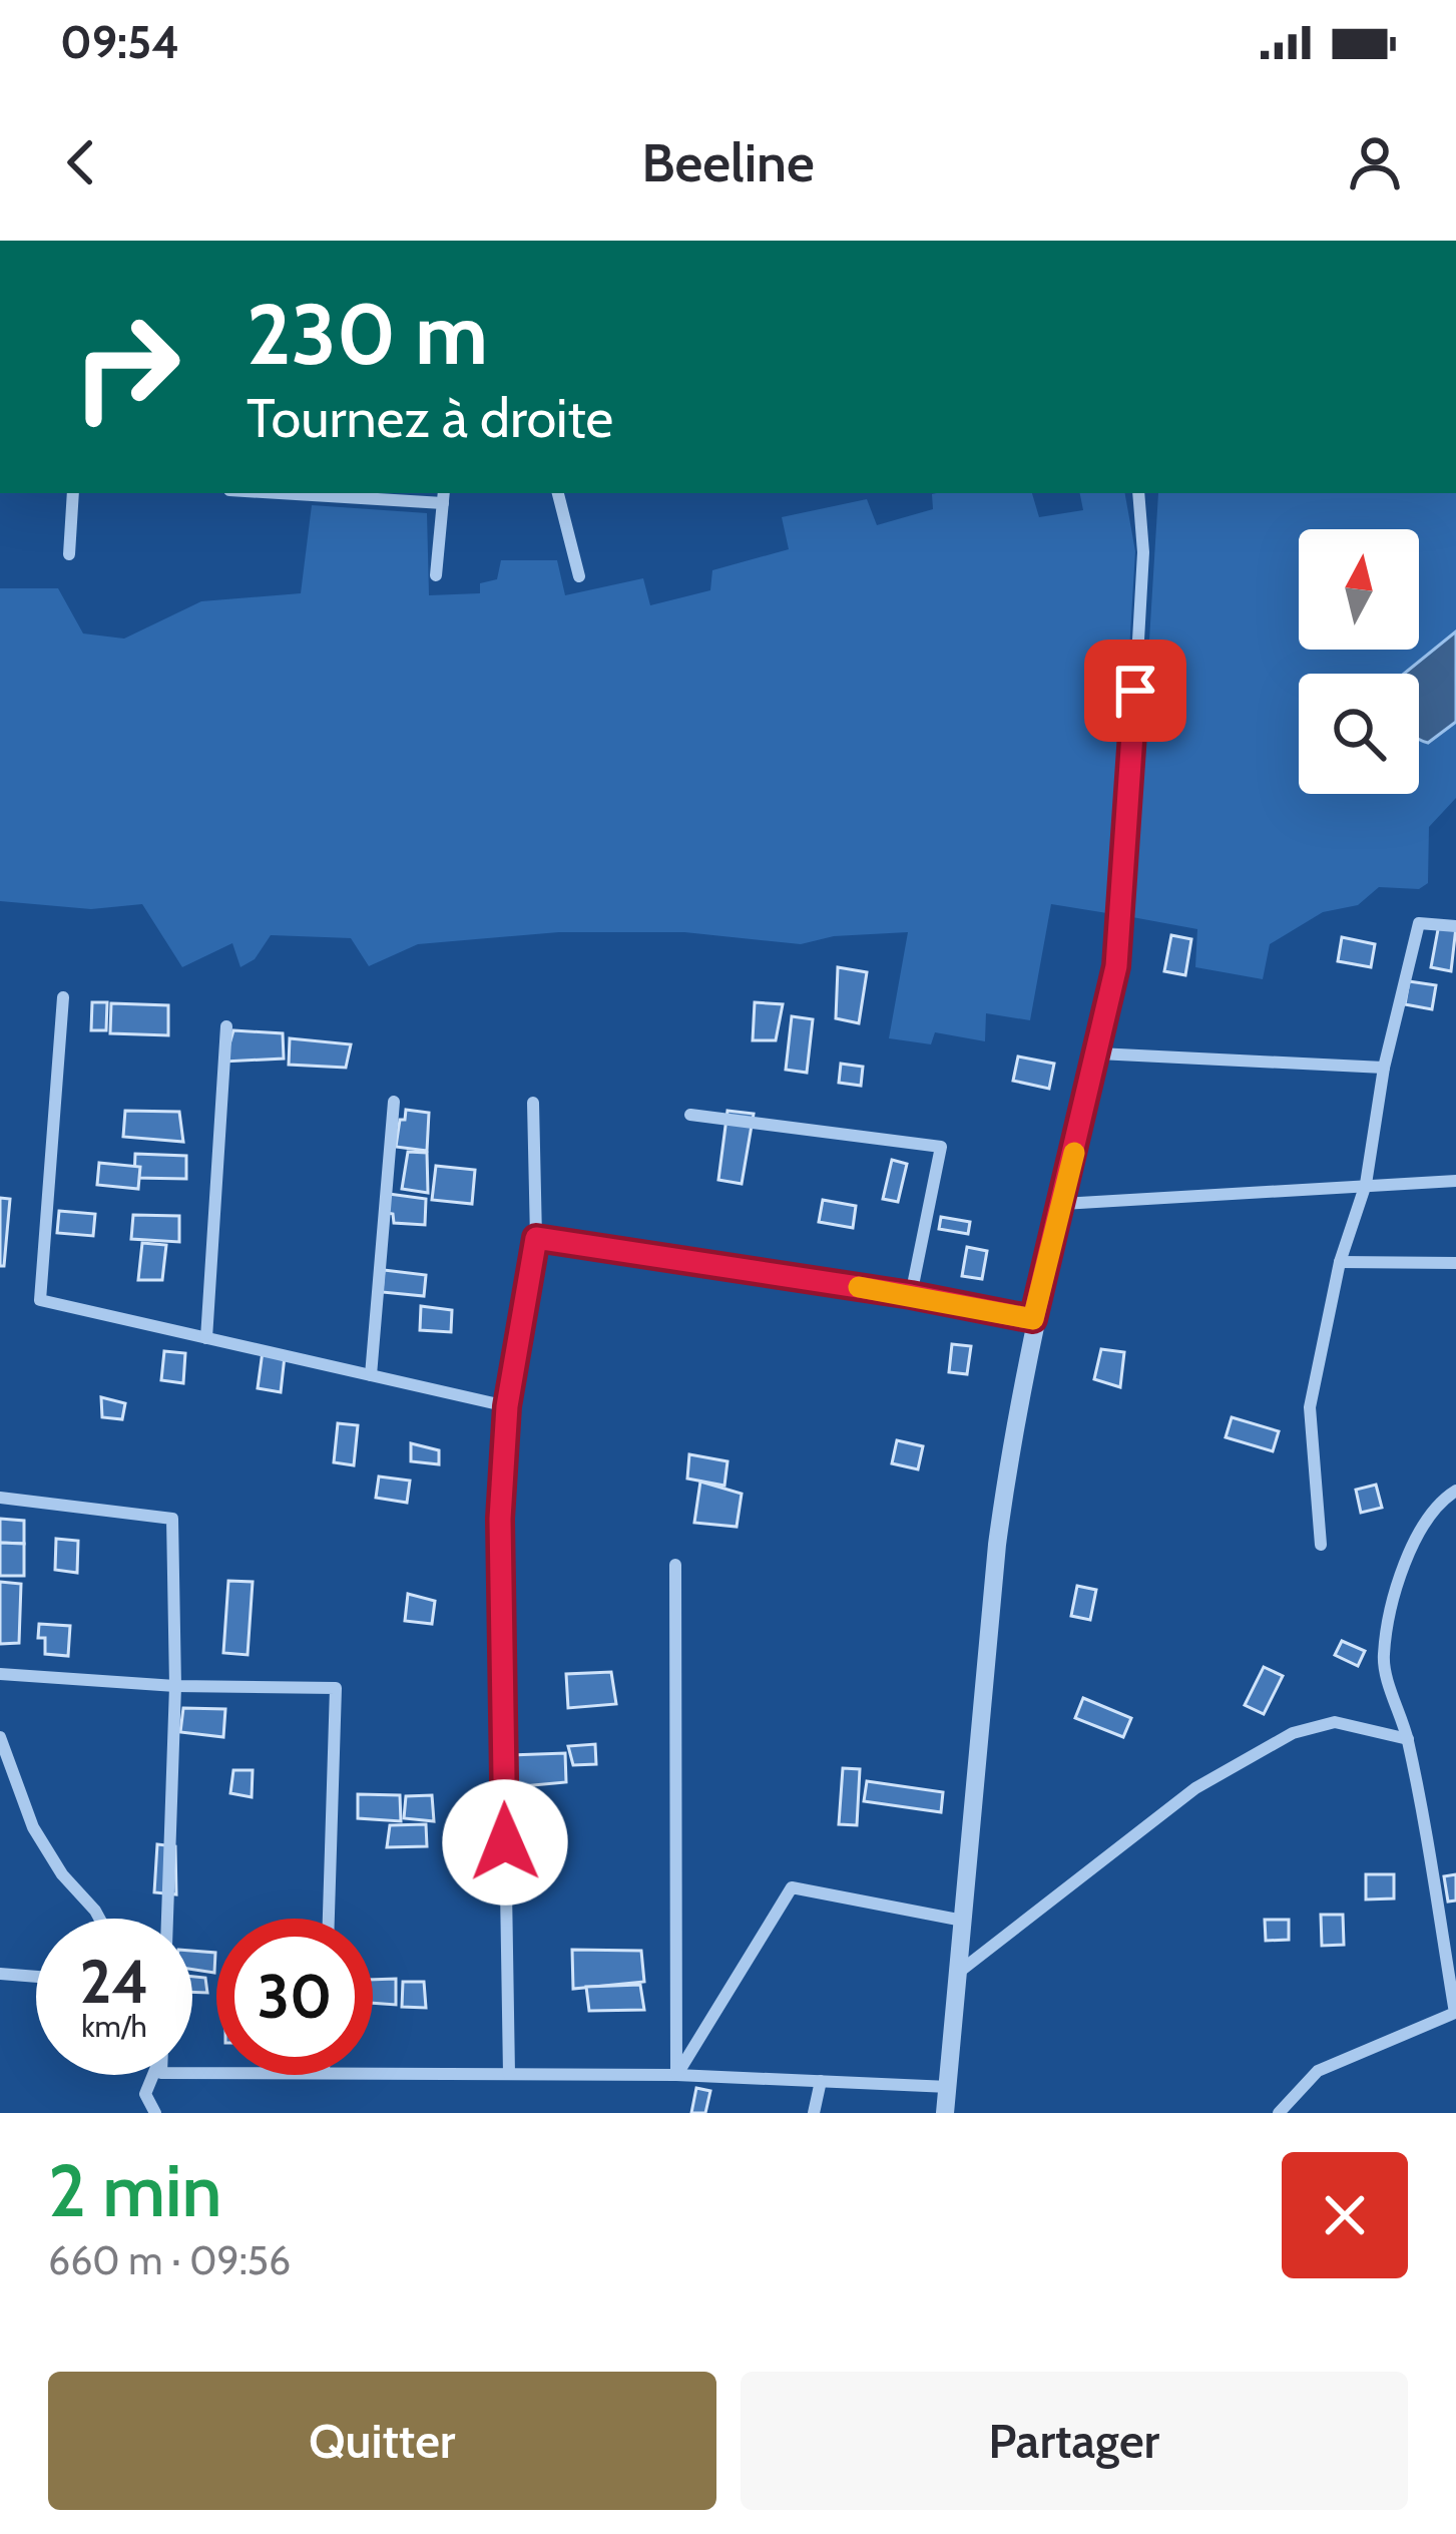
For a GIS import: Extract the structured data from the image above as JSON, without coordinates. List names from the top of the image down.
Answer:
{
  "north": "top",
  "page": {
    "status": "09:54",
    "header": "Beeline",
    "turn": ["230 m", "Tournez à droite"],
    "speed": "24 km/h",
    "limit": "30",
    "heading": ["2 min", "660 m · 09:56"],
    "buttons": ["Quitter", "Partager"]
  }
}
